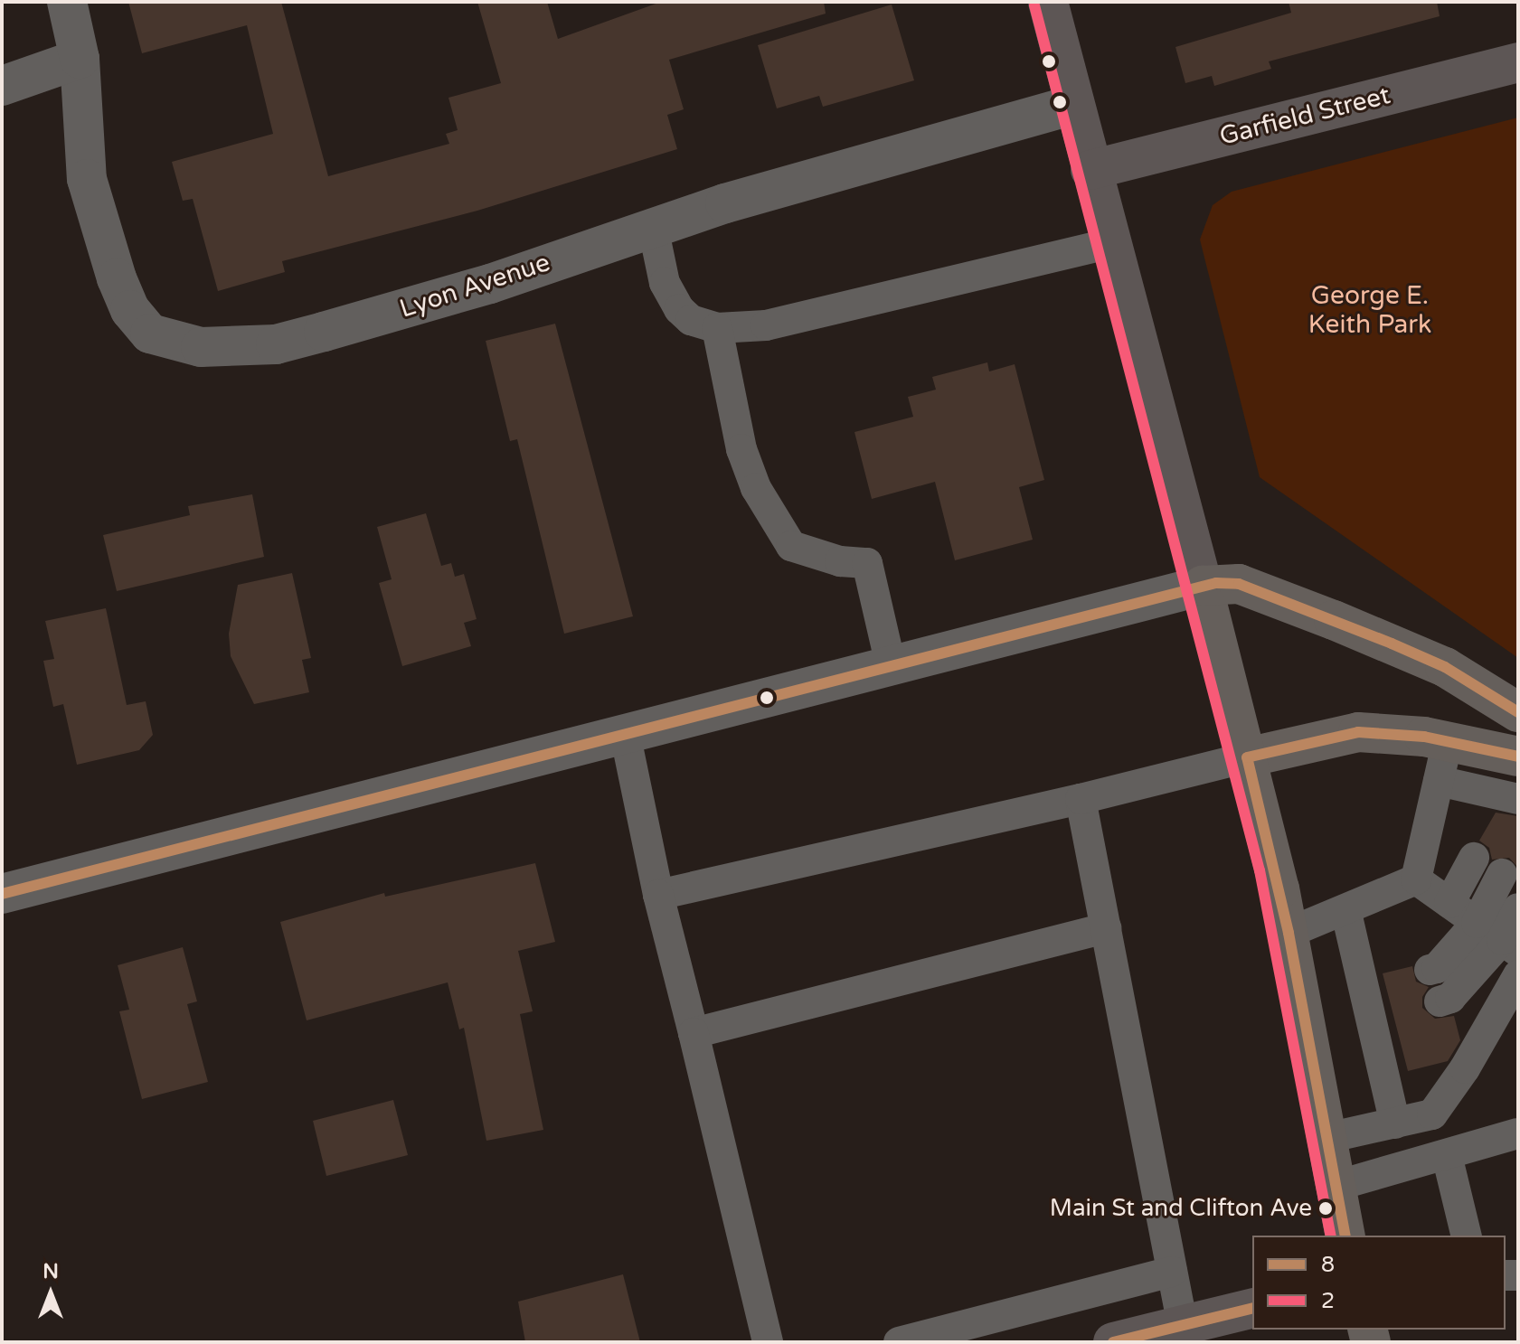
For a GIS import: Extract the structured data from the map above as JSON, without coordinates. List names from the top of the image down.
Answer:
{
  "streets": {
    "main road": ["Garfield Street"],
    "street": ["Lyon Avenue"]
  },
  "parks": ["George E. Keith Park"],
  "places": ["Main St and Clifton Ave"],
  "lines": ["transit line 2", "transit line 8"],
  "legend": ["8", "2"],
  "north": "top"
}
